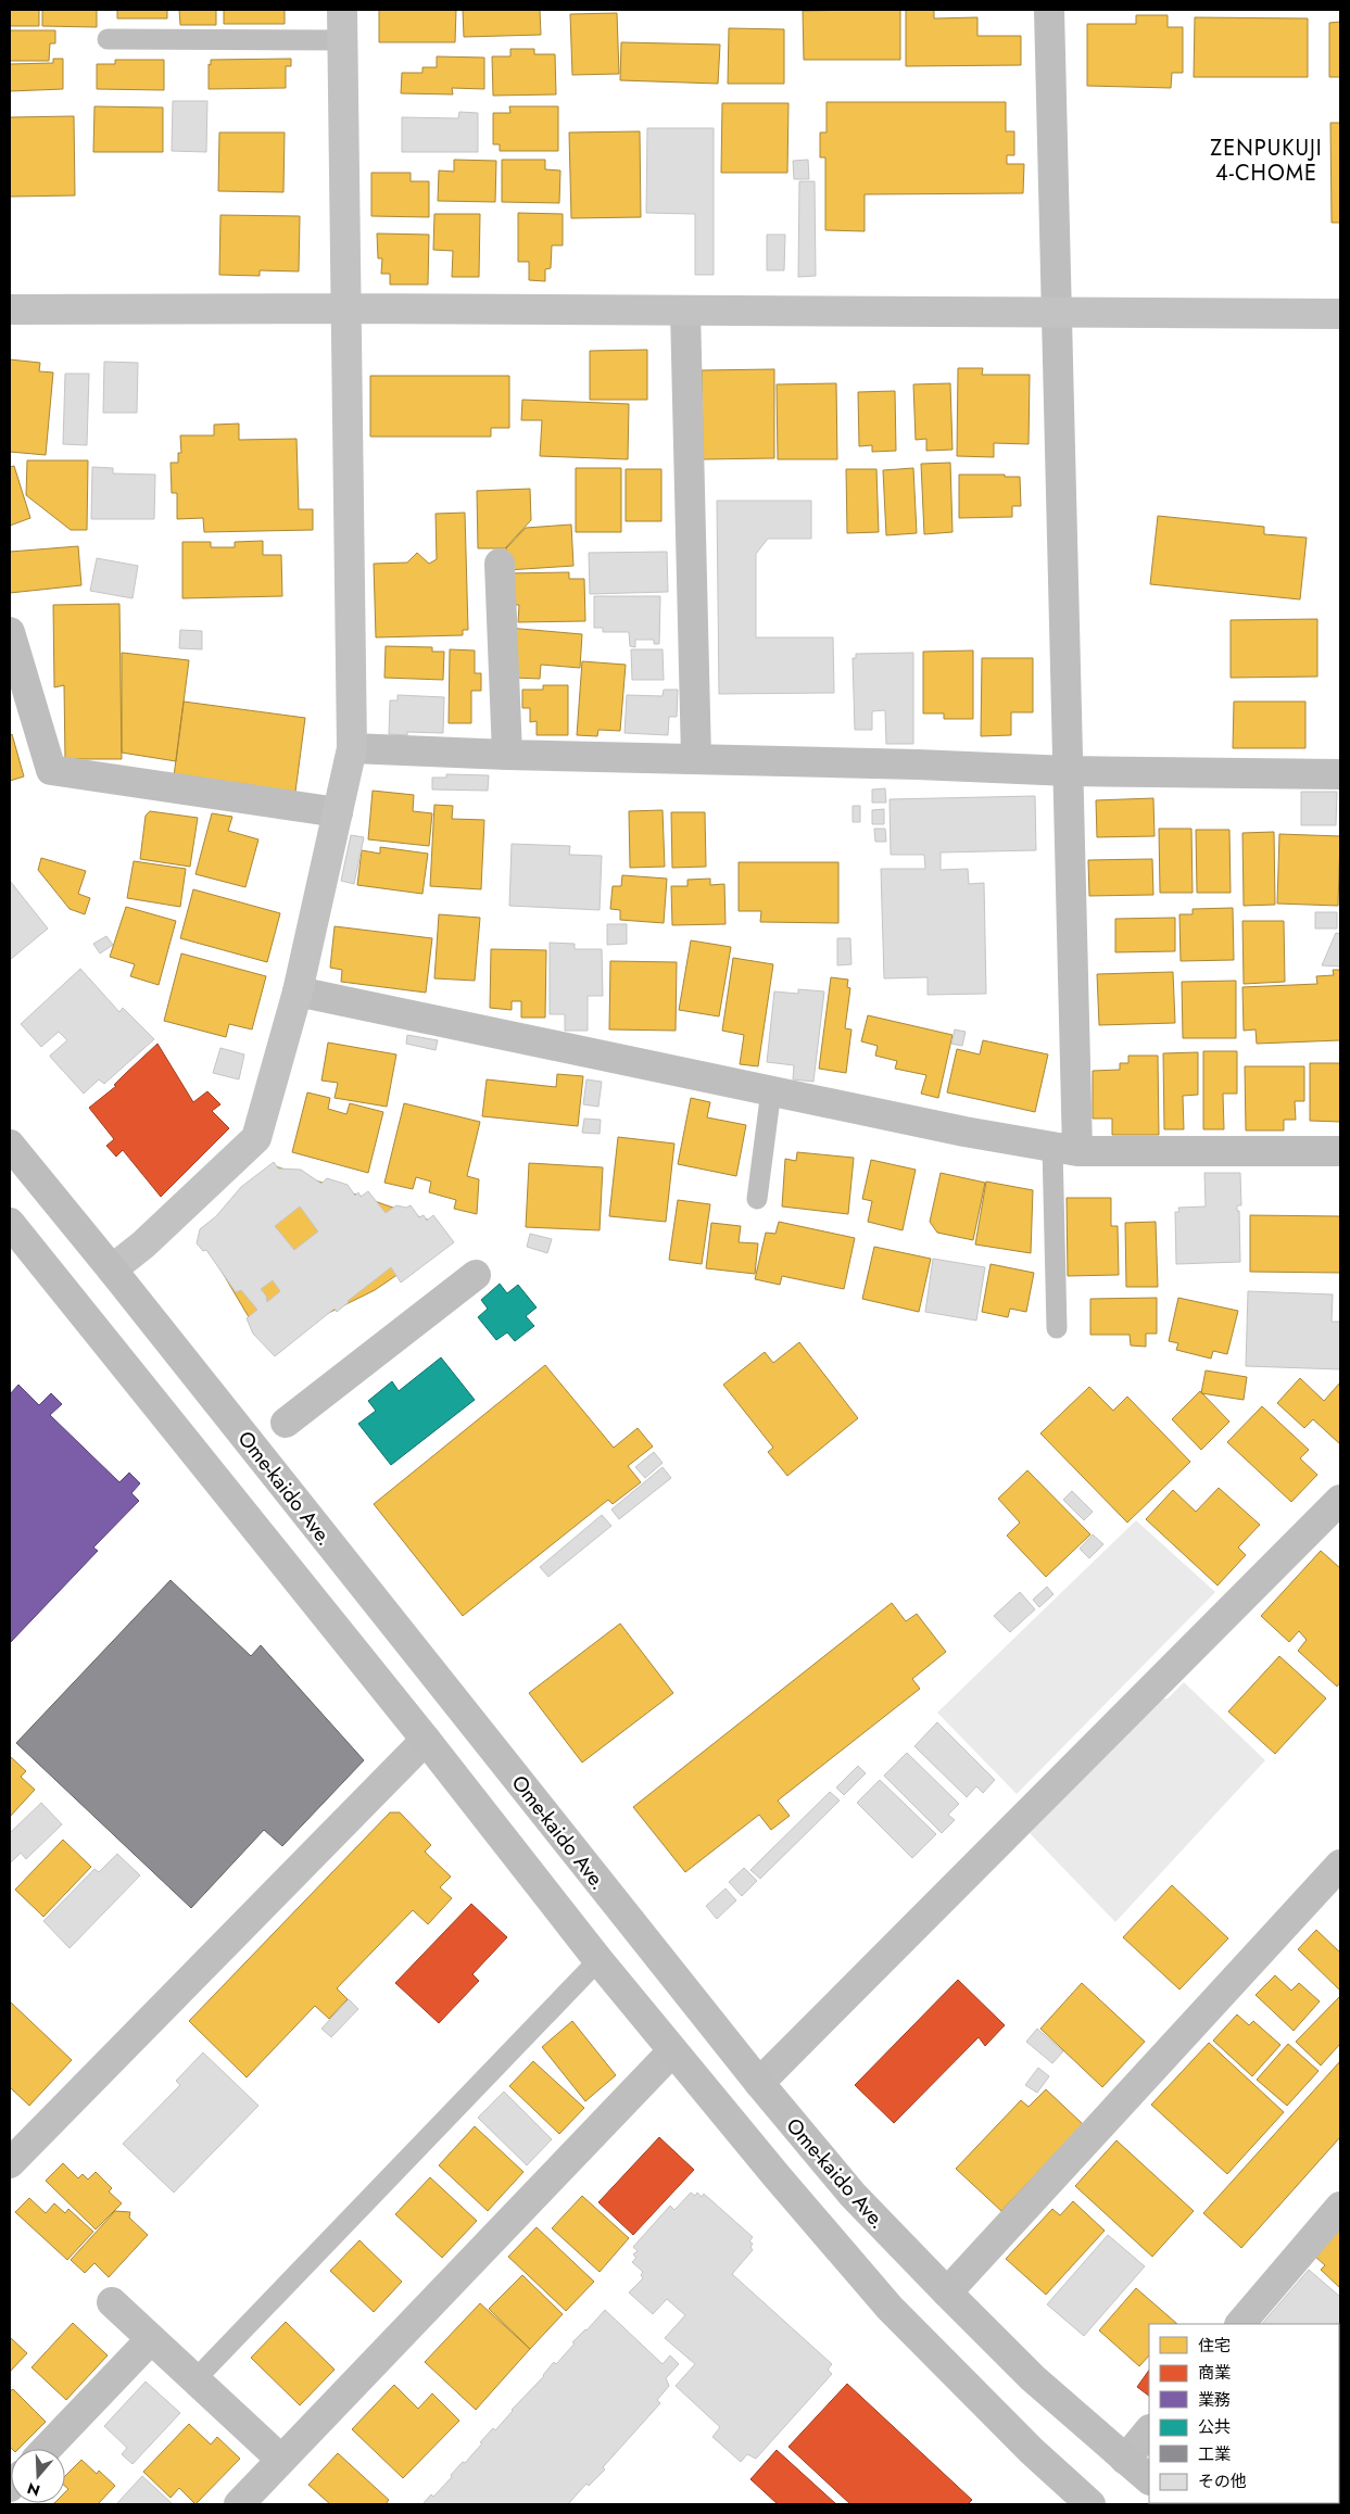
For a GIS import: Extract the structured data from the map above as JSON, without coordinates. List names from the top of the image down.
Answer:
{
  "streets": {
    "main road": ["Ome-kaido Ave."]
  },
  "districts": ["ZENPUKUJI 4-CHOME"],
  "legend": [
    "住宅",
    "商業",
    "業務",
    "公共",
    "工業",
    "その他"
  ],
  "north": "bottom"
}
